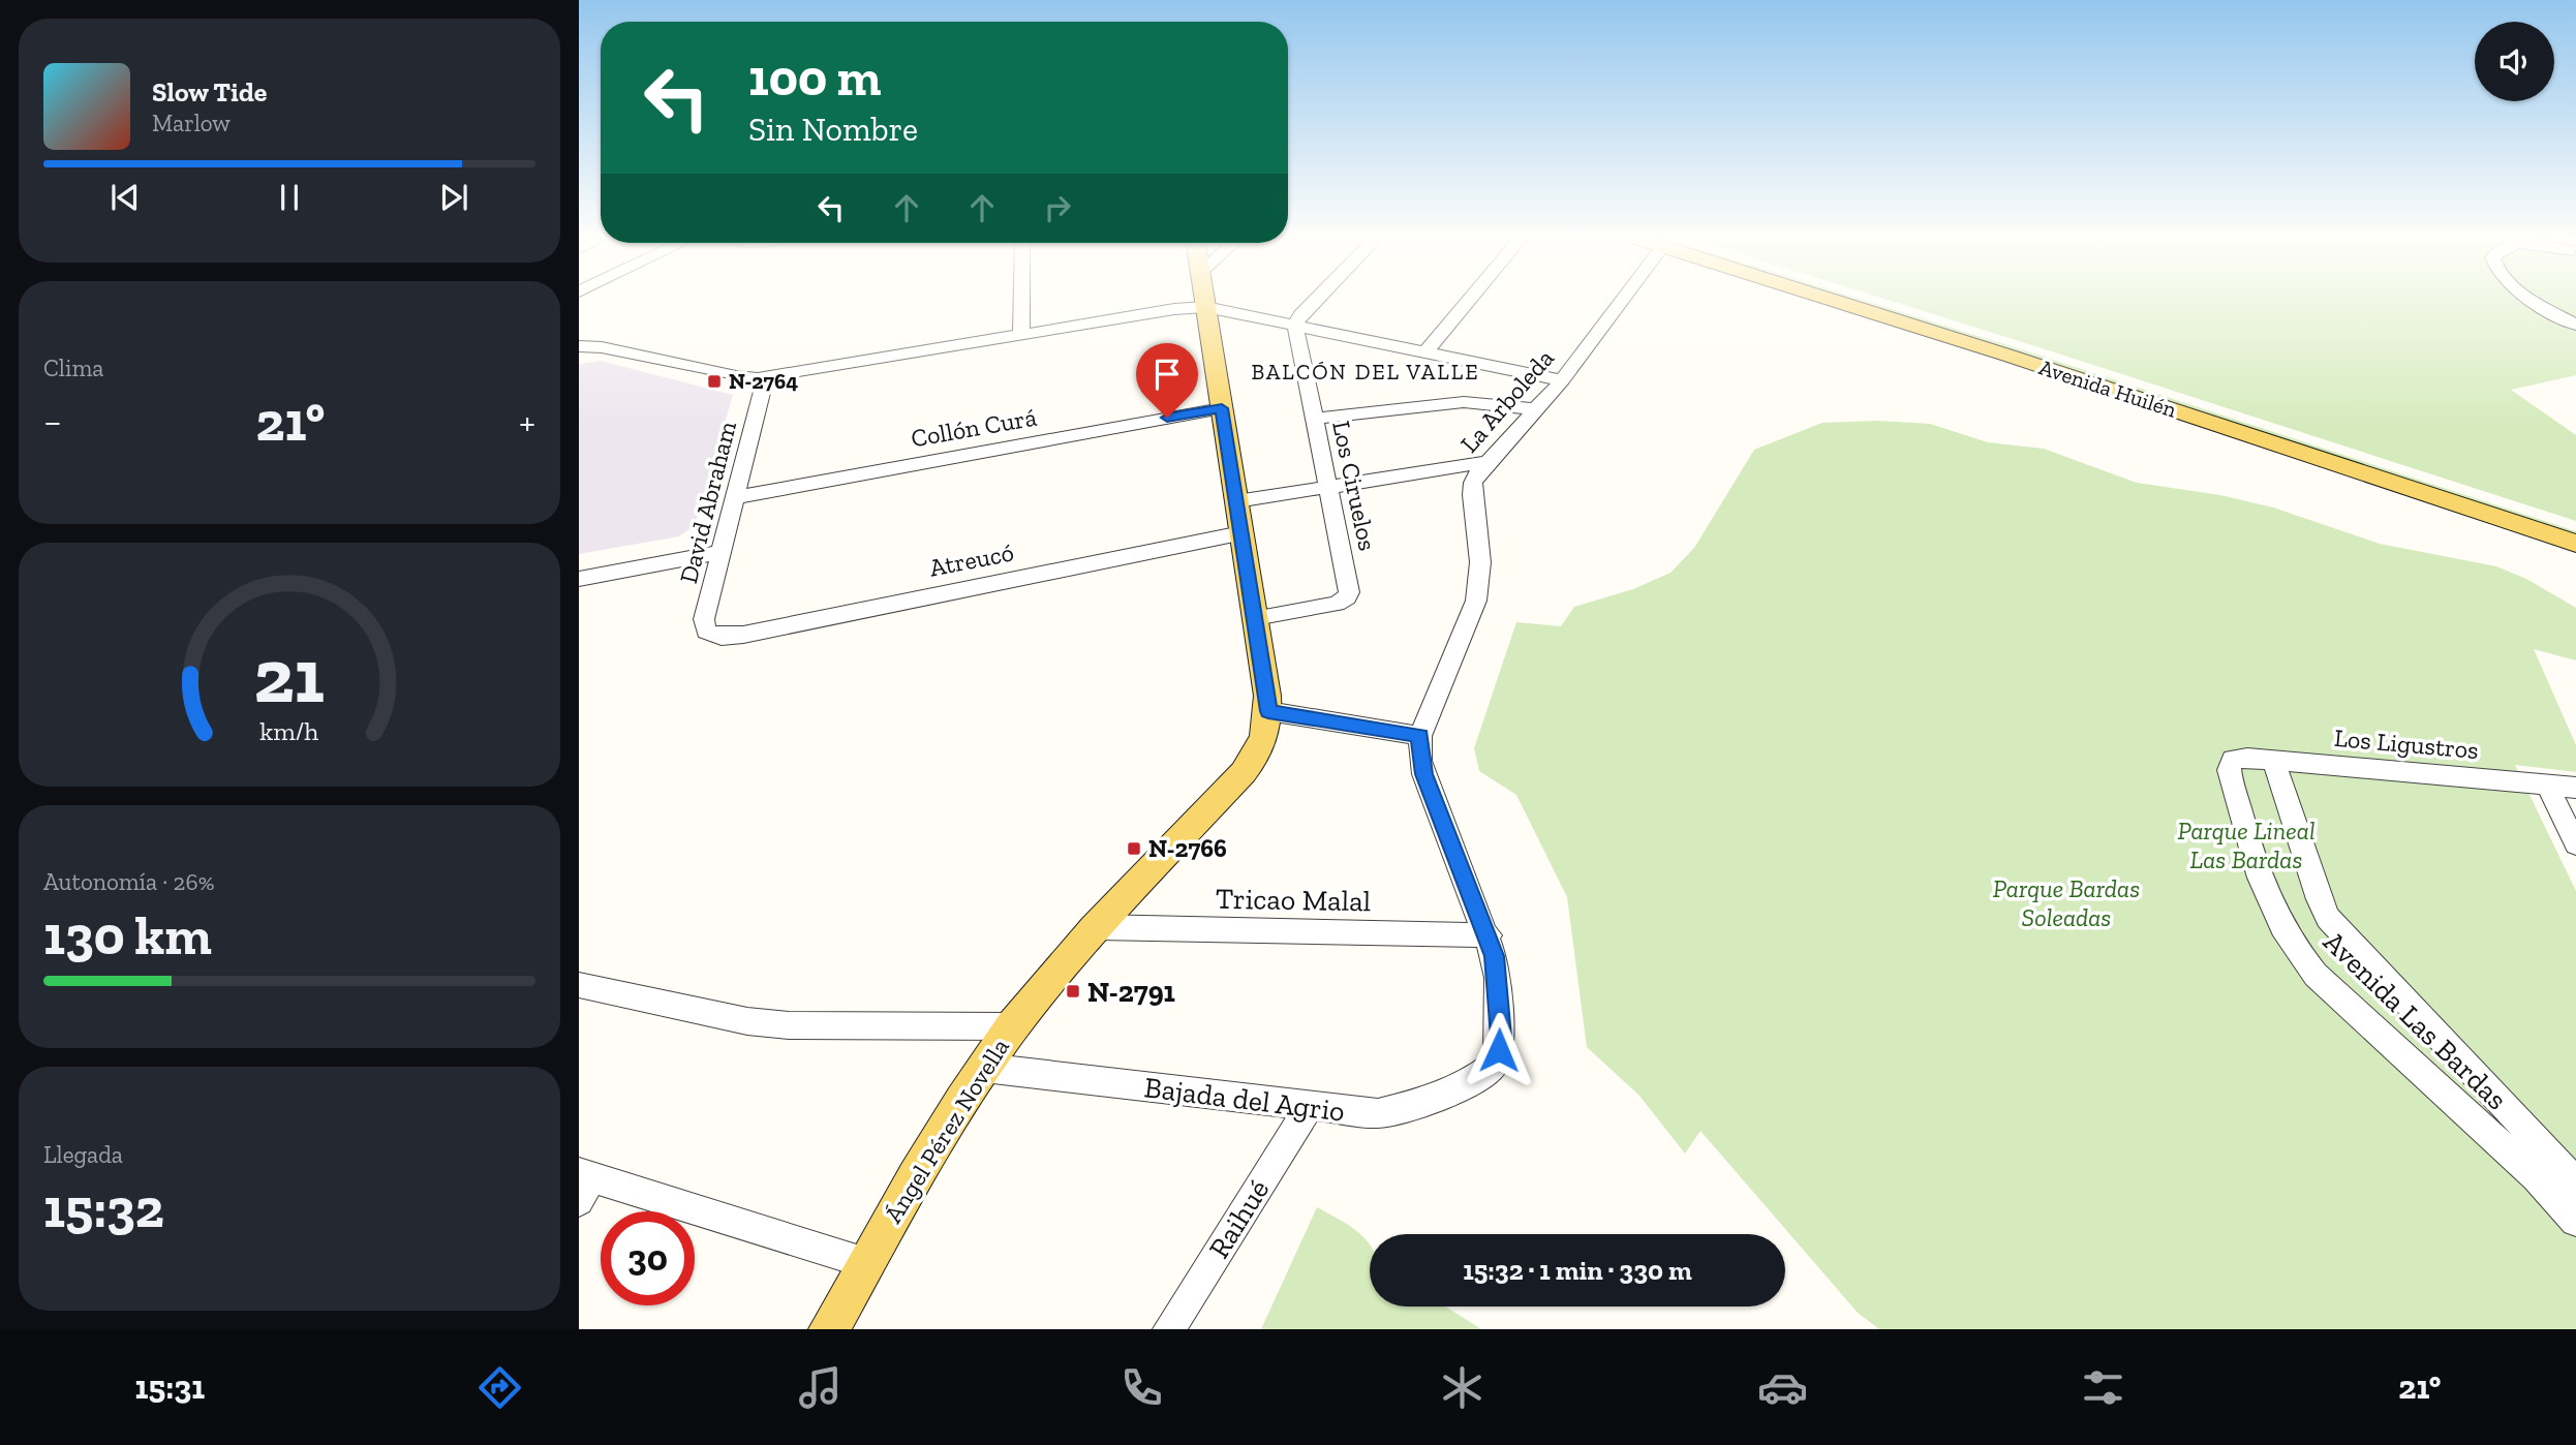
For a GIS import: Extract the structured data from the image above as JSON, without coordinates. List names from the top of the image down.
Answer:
{
  "streets": {
    "main road": ["Avenida Huilén", "Ángel Pérez Novella"],
    "street": [
      "La Arboleda",
      "Collón Curá",
      "Los Ciruelos",
      "David Abraham",
      "Atreucó",
      "Los Ligustros",
      "Tricao Malal",
      "Avenida Las Bardas",
      "Bajada del Agrio",
      "Raihué"
    ]
  },
  "crossings": [
    ["Collón Curá", "David Abraham"],
    ["Collón Curá", "Ángel Pérez Novella"],
    ["Los Ciruelos", "Ángel Pérez Novella"],
    ["David Abraham", "Atreucó"],
    ["Atreucó", "Ángel Pérez Novella"],
    ["Los Ligustros", "Avenida Las Bardas"],
    ["Tricao Malal", "Bajada del Agrio"],
    ["Tricao Malal", "Ángel Pérez Novella"],
    ["Bajada del Agrio", "Ángel Pérez Novella"],
    ["Bajada del Agrio", "Raihué"]
  ],
  "districts": ["BALCÓN DEL VALLE"],
  "parks": ["Parque Lineal Las Bardas", "Parque Bardas Soleadas"],
  "places": {
    "transit": ["N-2764", "N-2766", "N-2791"]
  },
  "page": {
    "turn": ["100 m", "Sin Nombre"],
    "song": ["Slow Tide", "Marlow"],
    "tile": [
      "Clima",
      ["Autonomía · 26%", "130 km"],
      ["Llegada", "15:32"]
    ],
    "heat": ["−", "21°", "+"],
    "limit": "30",
    "trip": "15:32 · 1 min · 330 m",
    "tabs": ["15:31", "21°"],
    "gauge": ["21", "km/h"]
  }
}
